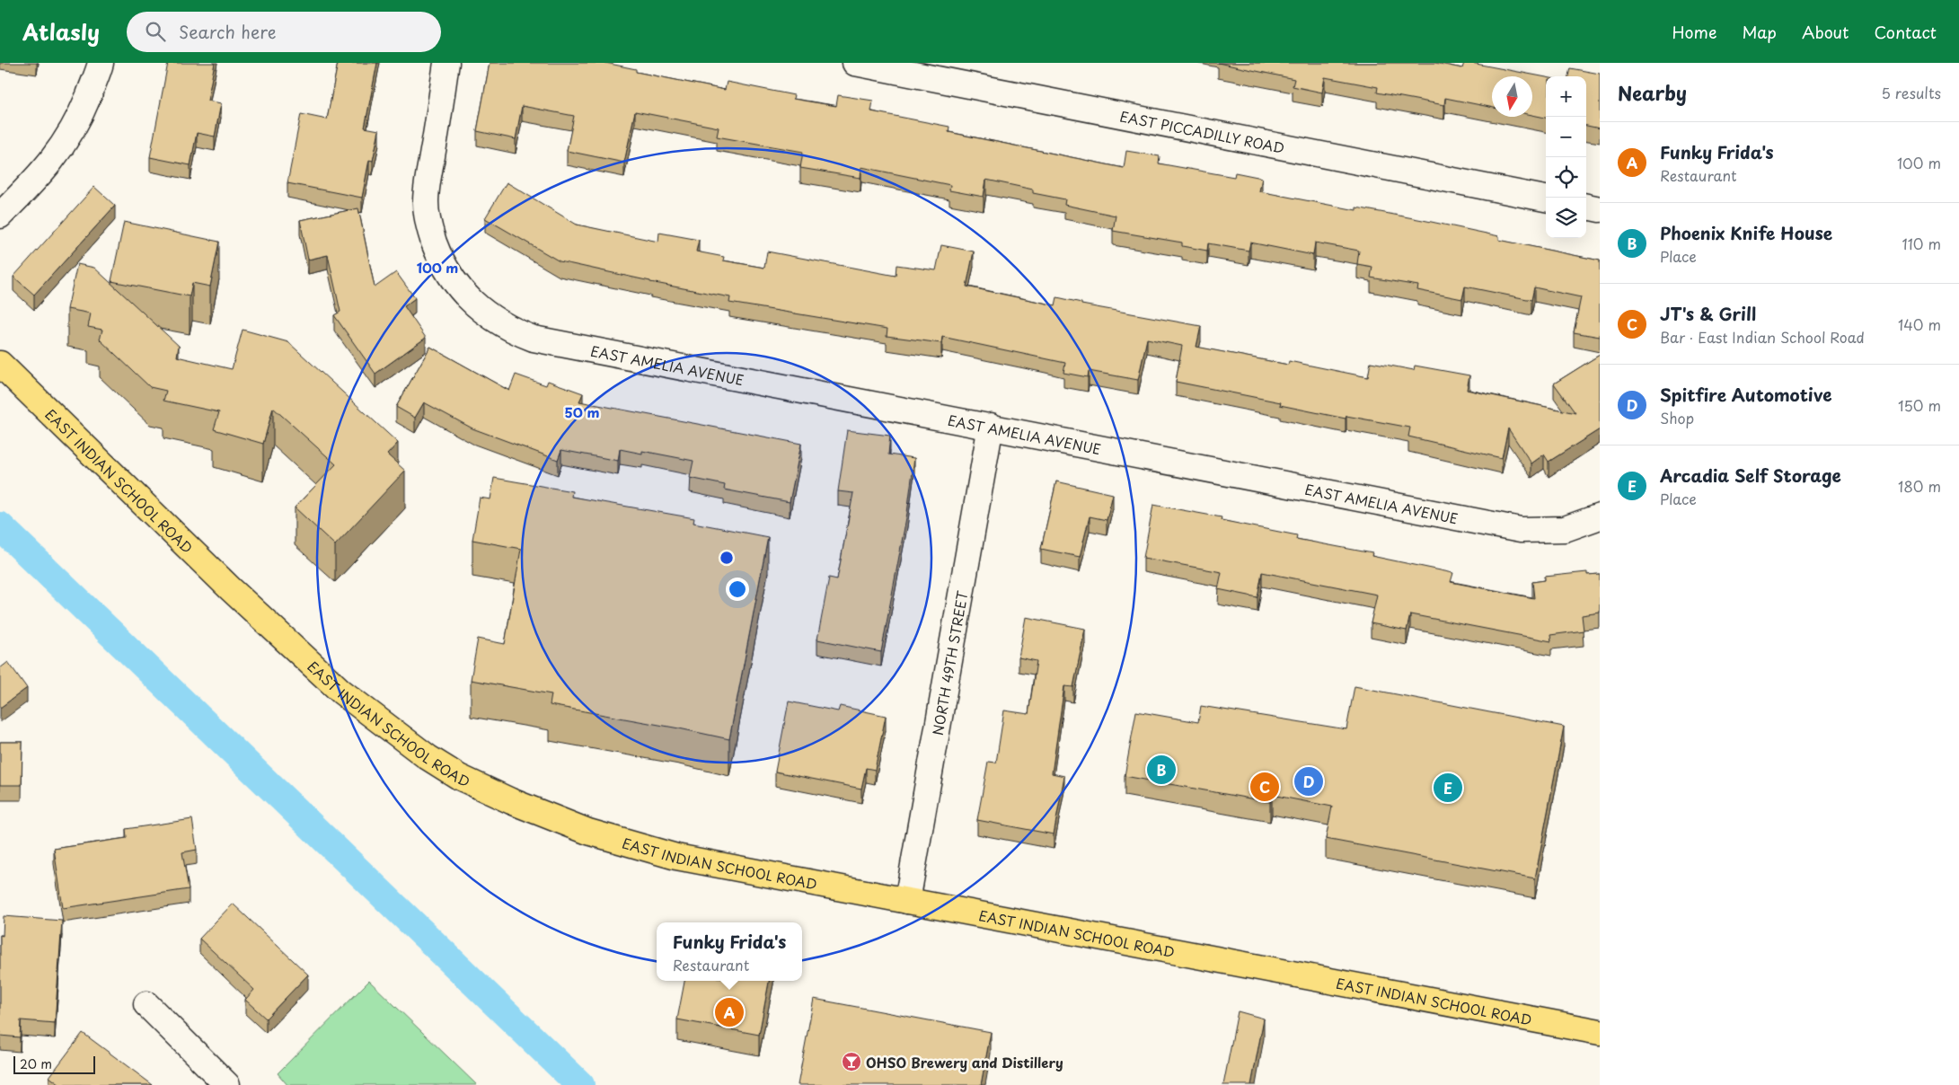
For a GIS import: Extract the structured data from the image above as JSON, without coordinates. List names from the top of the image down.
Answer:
{
  "streets": {
    "main road": ["EAST INDIAN SCHOOL ROAD"],
    "street": ["EAST PICCADILLY ROAD", "EAST AMELIA AVENUE", "NORTH 49TH STREET"]
  },
  "crossings": [
    ["EAST AMELIA AVENUE", "NORTH 49TH STREET"],
    ["EAST INDIAN SCHOOL ROAD", "NORTH 49TH STREET"]
  ],
  "places": {
    "bar": ["OHSO Brewery and Distillery"]
  },
  "scale_bar": "20 m",
  "north": "bottom",
  "page": {
    "header": "Atlasly",
    "search": "Search here",
    "nav": [
      "Home",
      "Map",
      "About",
      "Contact"
    ],
    "heading": ["Nearby", "5 results"],
    "map_buttons": ["+", "−"],
    "list": [
      {
        "mark": "A",
        "name": "Funky Frida's",
        "note": "Restaurant",
        "value": "100 m"
      },
      {
        "mark": "B",
        "name": "Phoenix Knife House",
        "note": "Place",
        "value": "110 m"
      },
      {
        "mark": "C",
        "name": "JT's & Grill",
        "note": "Bar · East Indian School Road",
        "value": "140 m"
      },
      {
        "mark": "D",
        "name": "Spitfire Automotive",
        "note": "Shop",
        "value": "150 m"
      },
      {
        "mark": "E",
        "name": "Arcadia Self Storage",
        "note": "Place",
        "value": "180 m"
      }
    ],
    "pins": [
      "B",
      "D",
      "C",
      "E",
      "A"
    ],
    "popup": ["Funky Frida's", "Restaurant"],
    "scale": "20 m"
  },
  "rings": ["100 m", "50 m"]
}
